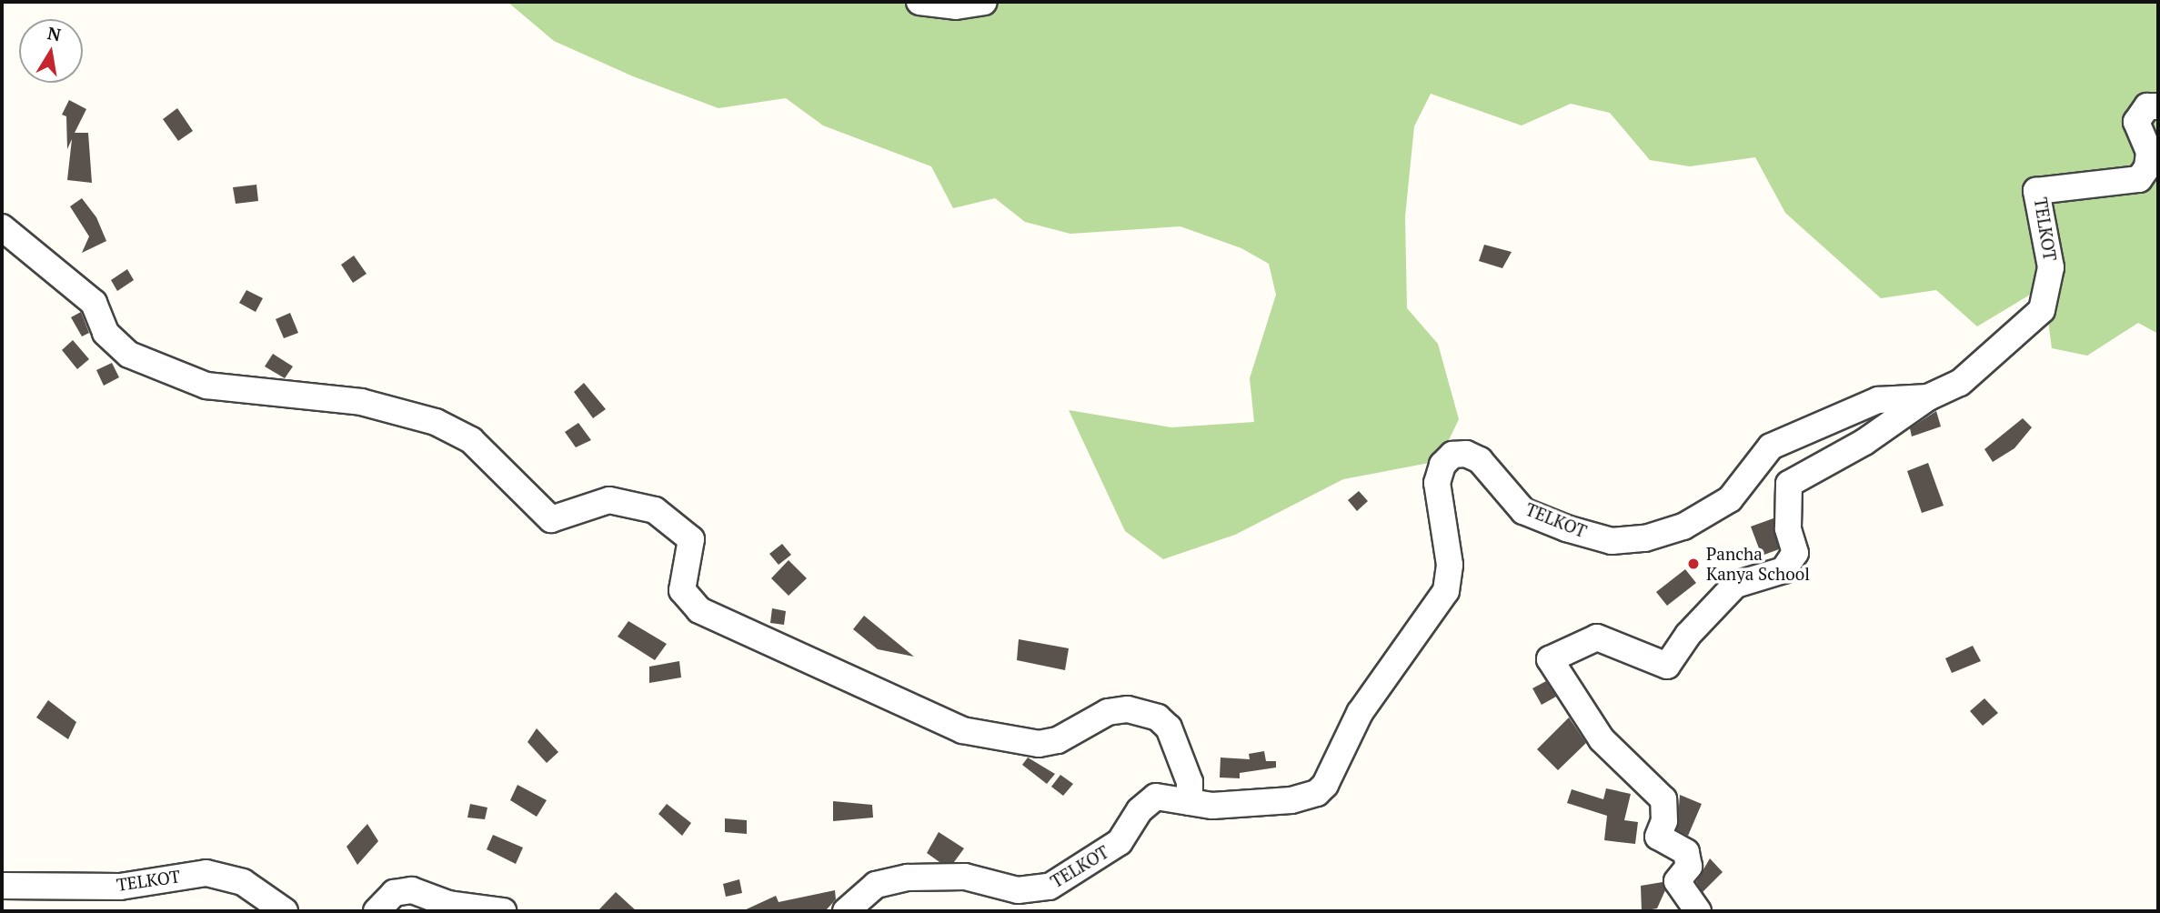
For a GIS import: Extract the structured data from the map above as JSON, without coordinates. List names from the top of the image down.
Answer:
{
  "streets": {
    "street": ["TELKOT"]
  },
  "places": ["Pancha Kanya School"],
  "north": "top"
}
